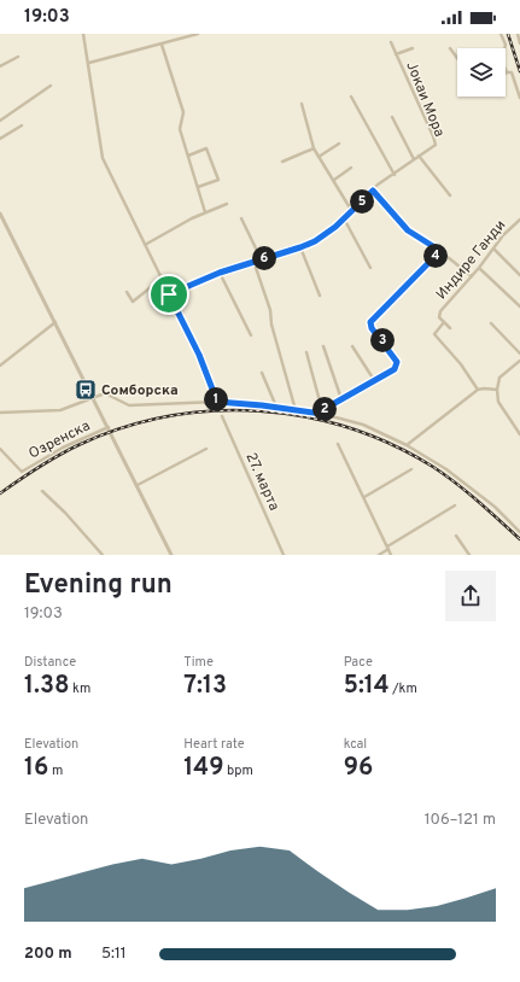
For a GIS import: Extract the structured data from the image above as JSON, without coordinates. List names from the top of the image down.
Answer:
{
  "streets": {
    "street": [
      "Јокаи Мора",
      "Индире Ганди",
      "Озренска",
      "27. марта"
    ]
  },
  "places": {
    "bus stop": ["Сомборска"]
  },
  "page": {
    "status": "19:03",
    "pins": [
      "5",
      "4",
      "6",
      "3",
      "1",
      "2"
    ],
    "heading": ["Evening run", "19:03"],
    "stats": [
      ["Distance", "1.38 km"],
      ["Time", "7:13"],
      ["Pace", "5:14 /km"],
      ["Elevation", "16 m"],
      ["Heart rate", "149 bpm"],
      ["kcal", "96"]
    ],
    "chart": ["Elevation", "106–121 m"],
    "list": [
      {
        "name": "200 m",
        "note": "5:11"
      }
    ]
  }
}
